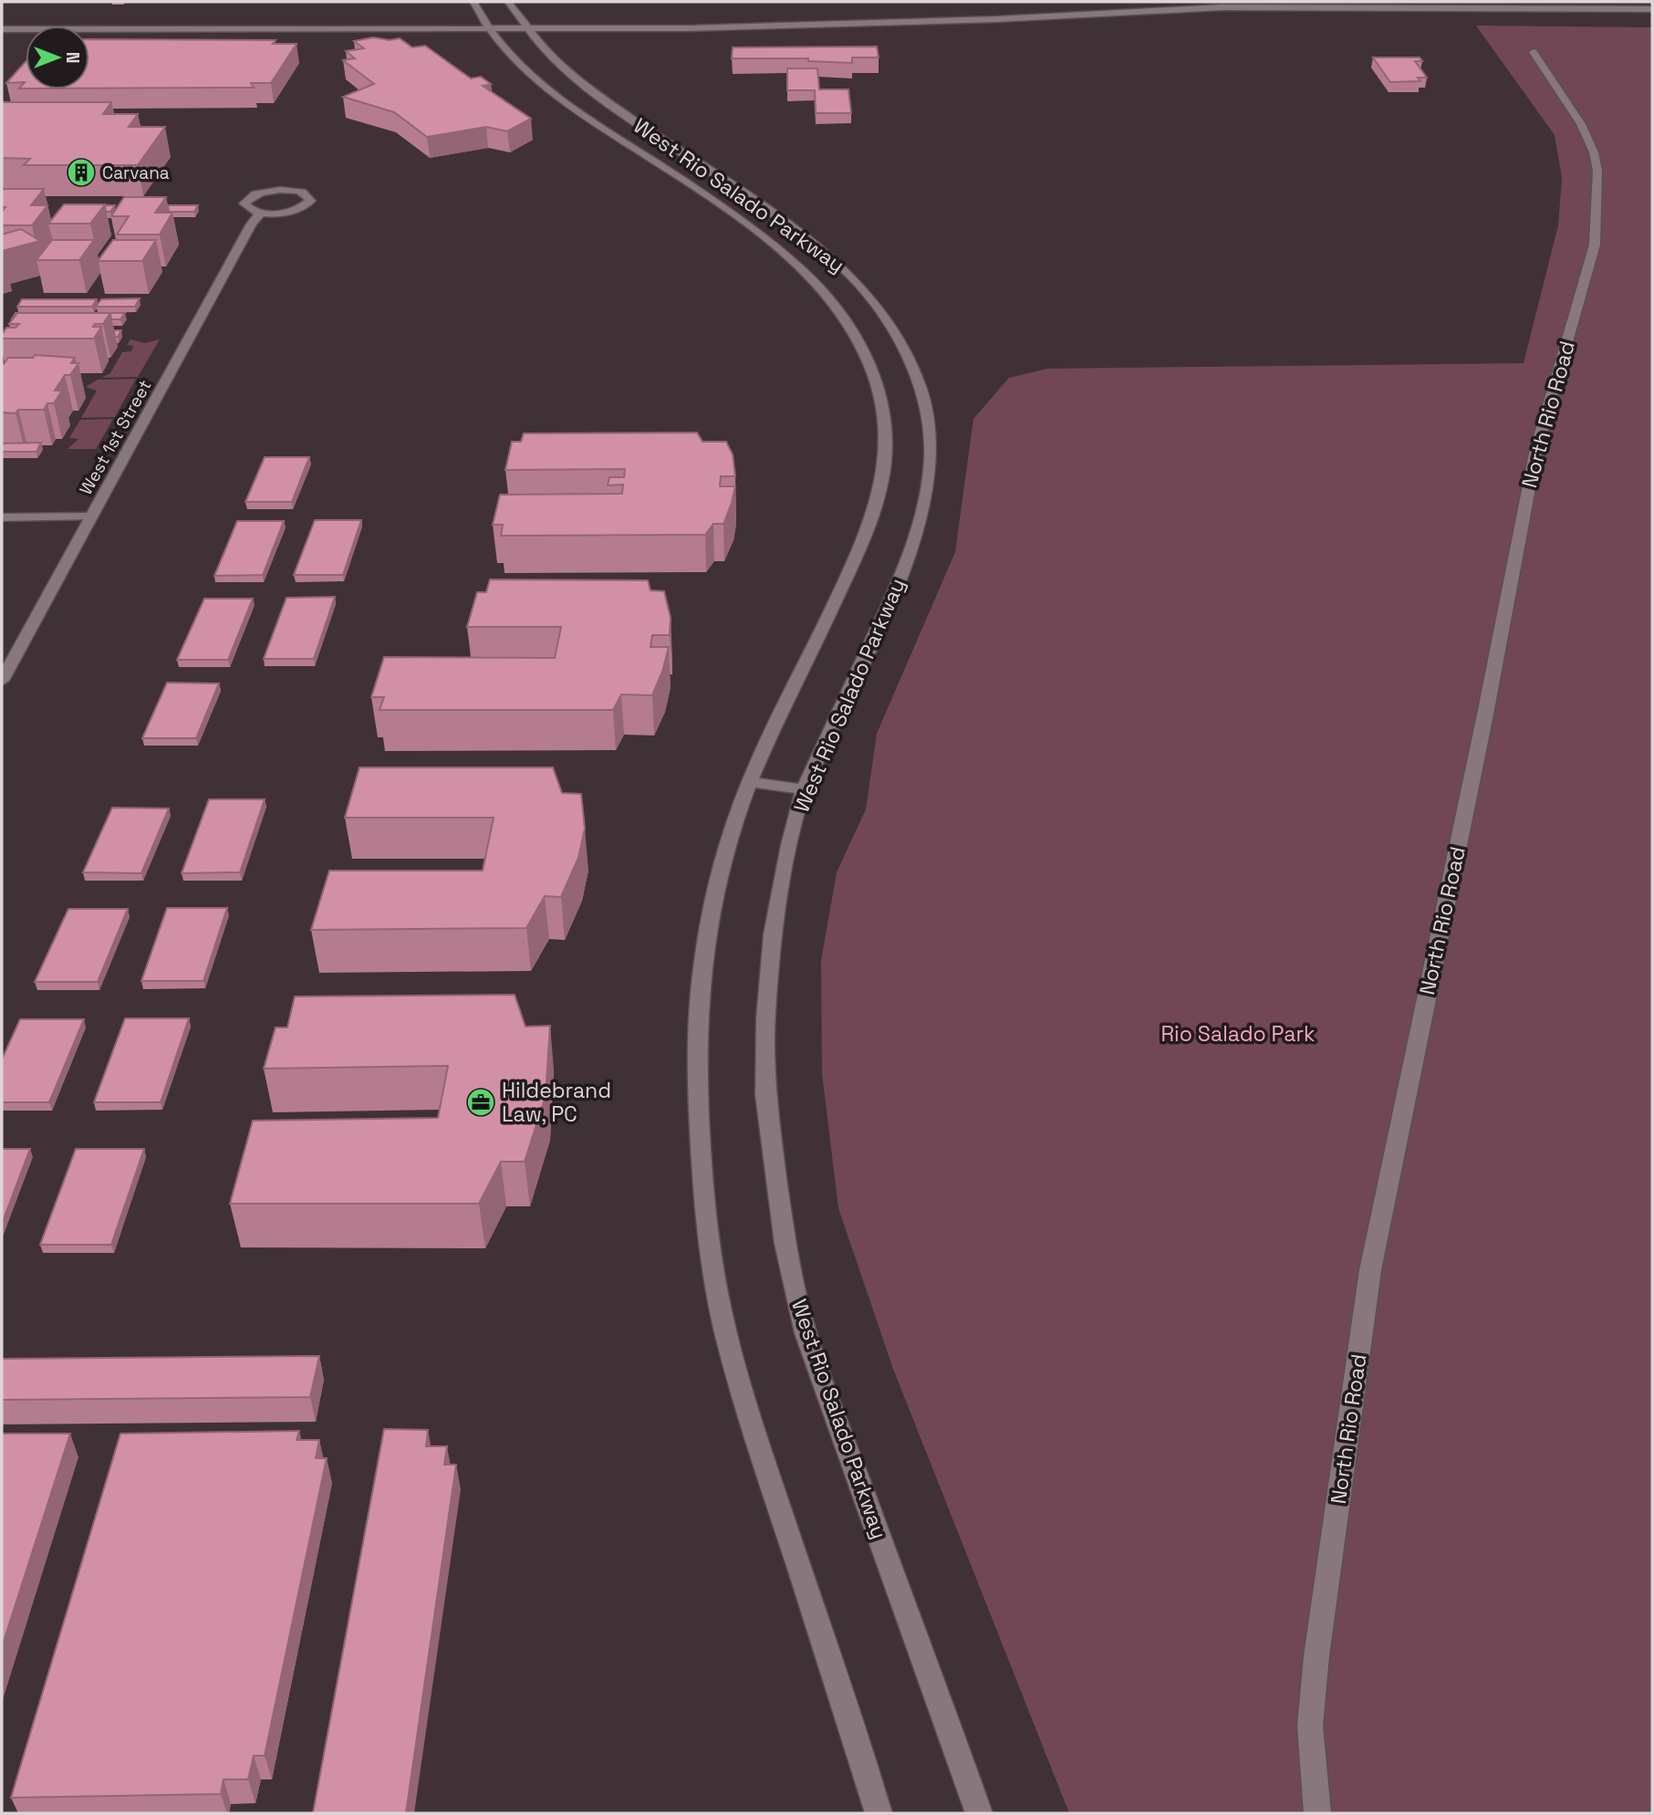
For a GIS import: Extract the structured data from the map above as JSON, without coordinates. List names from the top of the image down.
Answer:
{
  "streets": {
    "main road": ["West Rio Salado Parkway", "North Rio Road", "West 1st Street"]
  },
  "parks": ["Rio Salado Park"],
  "places": {
    "building": ["Carvana"],
    "office": ["Hildebrand Law, PC"]
  },
  "north": "right"
}
